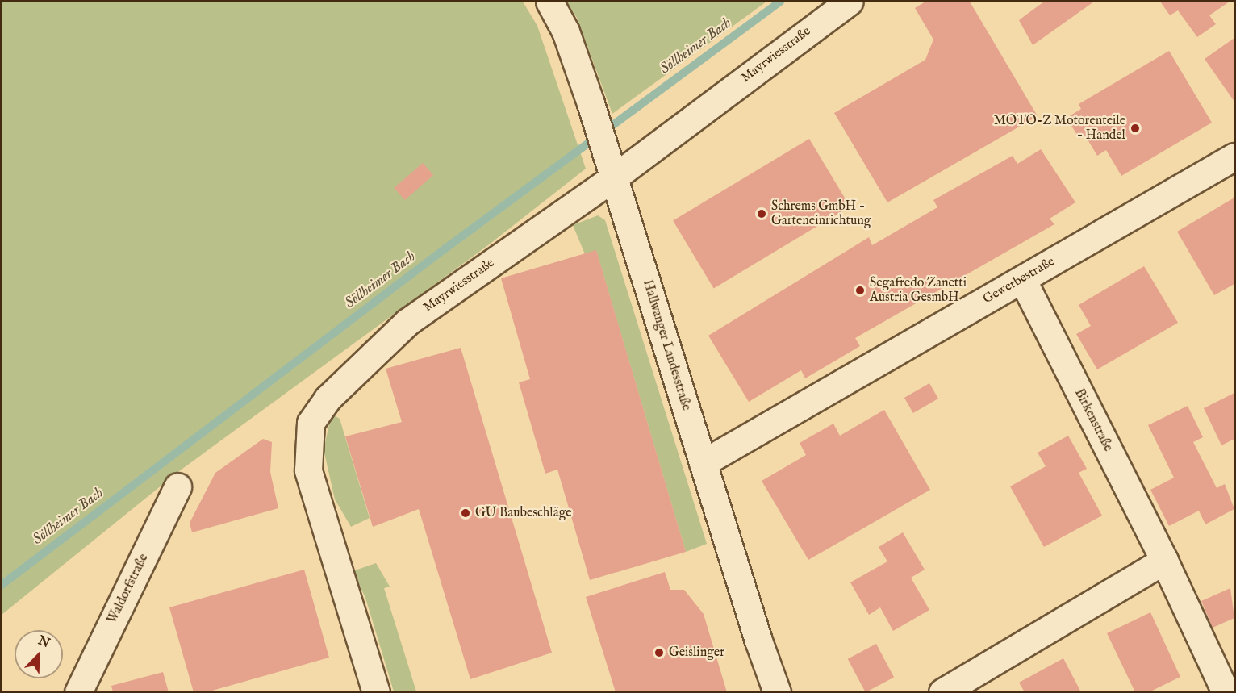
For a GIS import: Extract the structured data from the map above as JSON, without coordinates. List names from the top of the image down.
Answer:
{
  "streets": {
    "street": [
      "Mayrwiesstraße",
      "Gewerbestraße",
      "Hallwanger Landesstraße",
      "Birkenstraße",
      "Waldorfstraße"
    ]
  },
  "crossings": [
    ["Mayrwiesstraße", "Hallwanger Landesstraße"],
    ["Gewerbestraße", "Hallwanger Landesstraße"],
    ["Gewerbestraße", "Birkenstraße"]
  ],
  "water": ["Söllheimer Bach"],
  "places": [
    "MOTO-Z Motorenteile - Handel",
    "Schrems GmbH - Garteneinrichtung",
    "Segafredo Zanetti Austria GesmbH",
    "GU Baubeschläge",
    "Geislinger"
  ],
  "north": "top right"
}
